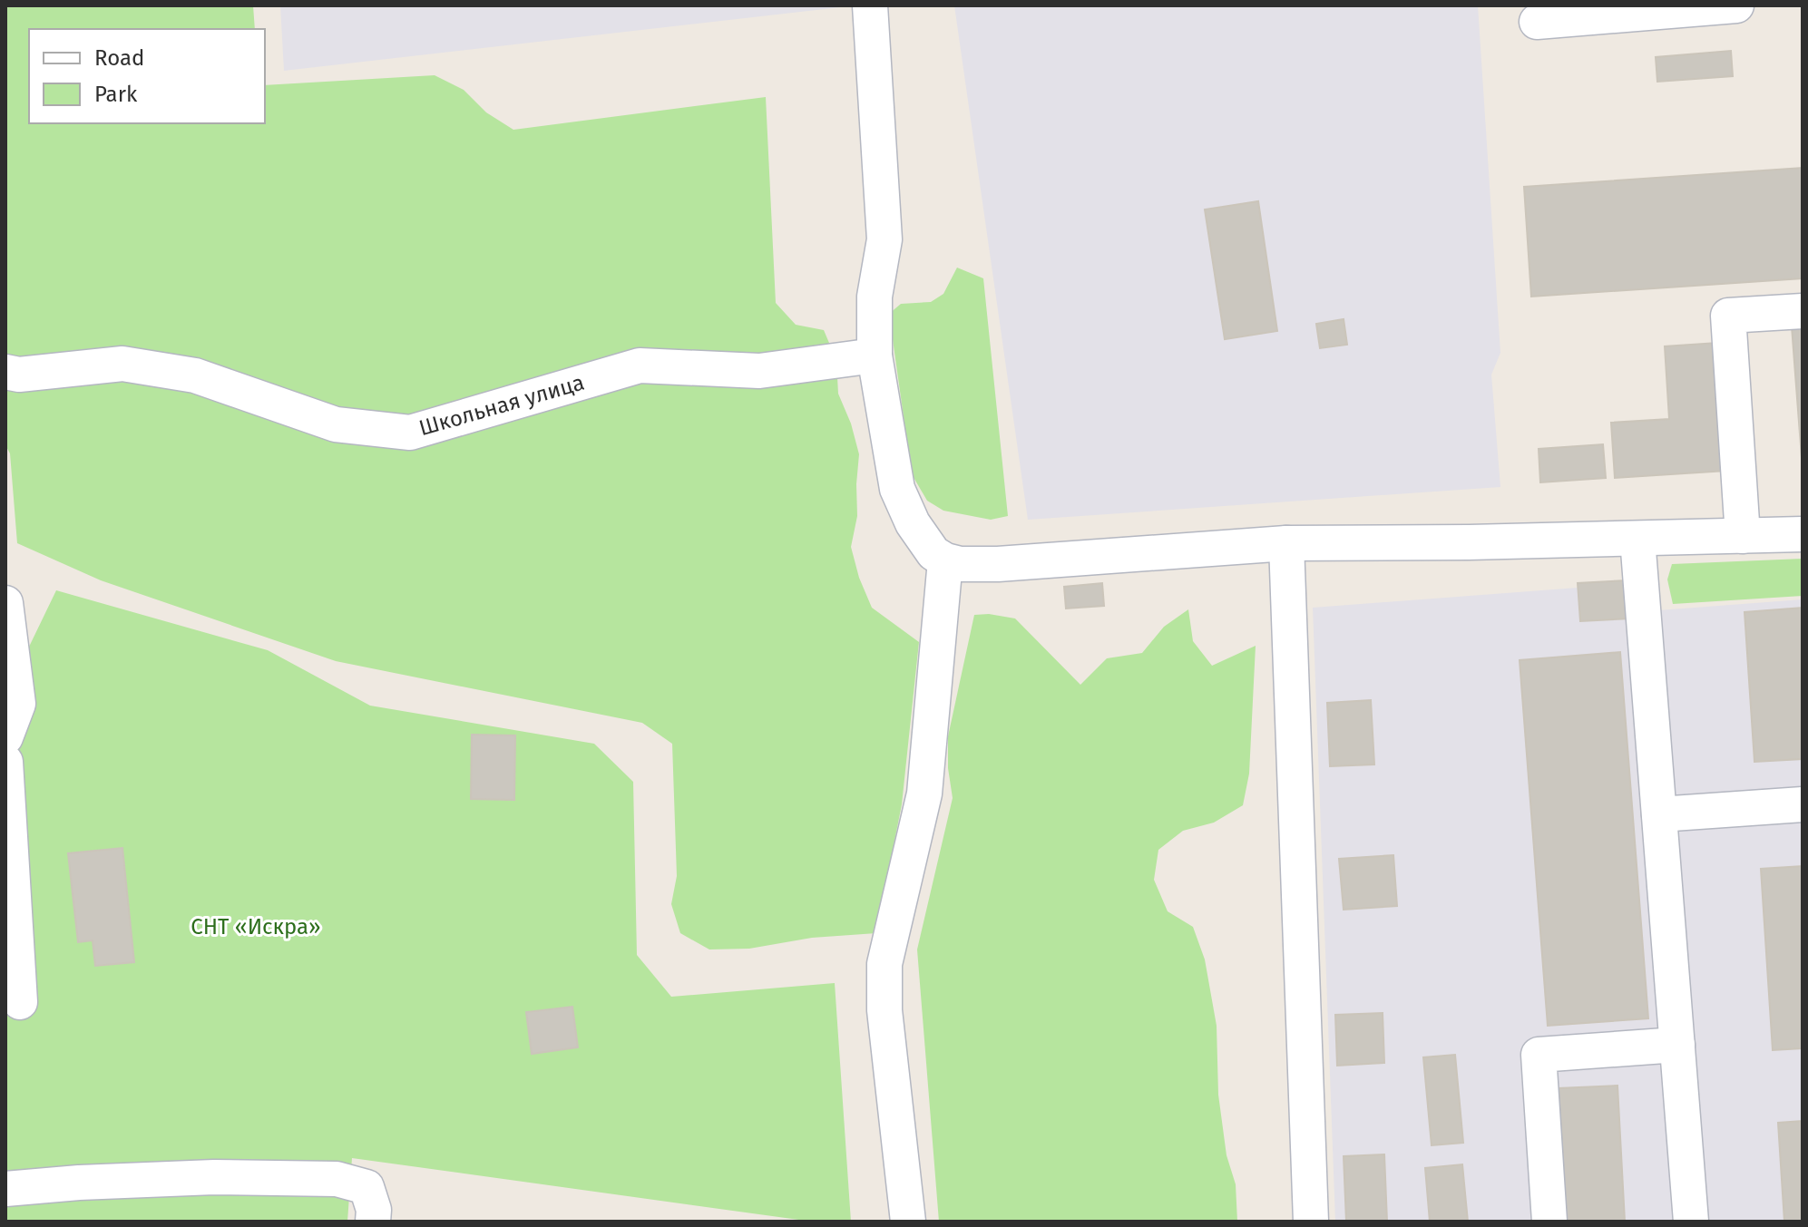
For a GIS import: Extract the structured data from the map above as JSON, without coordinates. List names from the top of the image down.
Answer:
{
  "streets": {
    "street": ["Школьная улица"]
  },
  "parks": ["СНТ «Искра»"],
  "legend": ["Road", "Park"]
}
